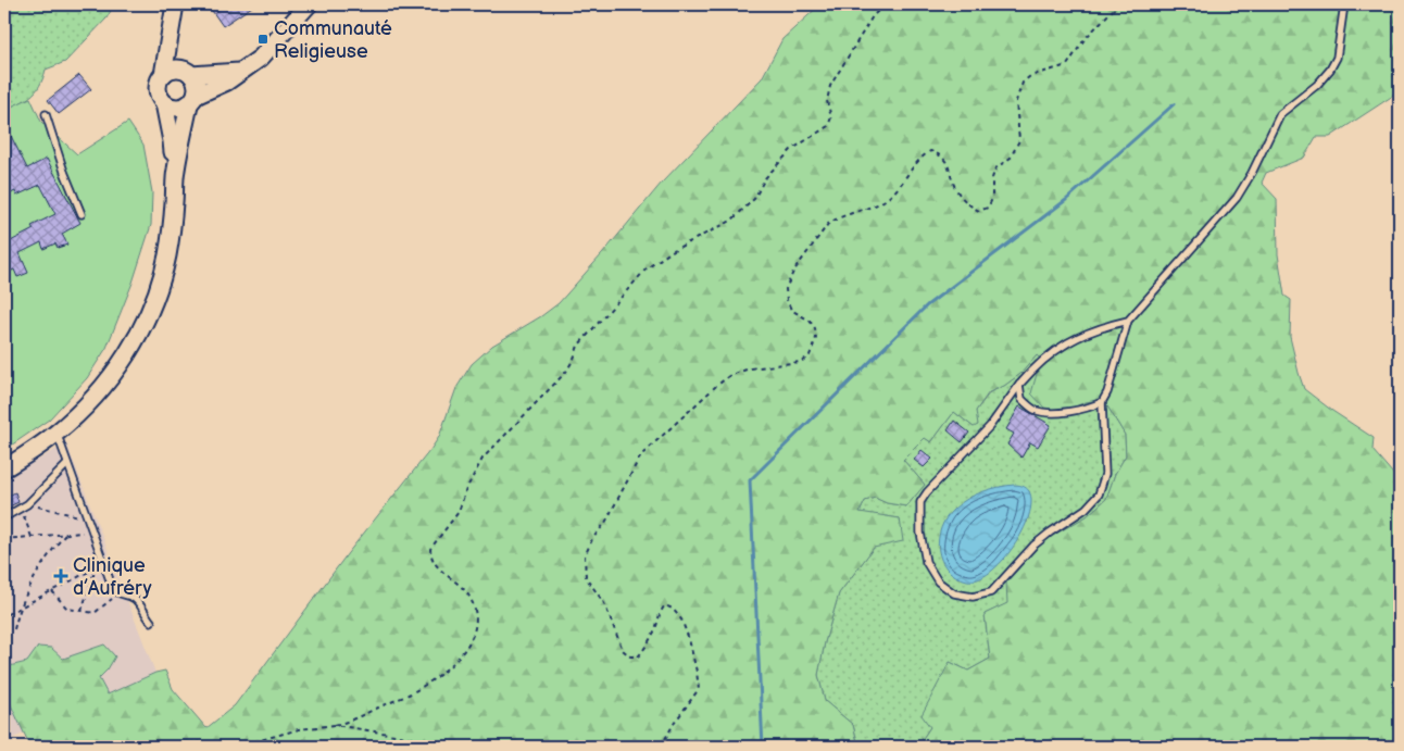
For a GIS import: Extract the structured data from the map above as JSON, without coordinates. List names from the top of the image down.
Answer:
{
  "places": {
    "transit": ["Communauté Religieuse"],
    "health": ["Clinique d’Aufréry"]
  }
}
